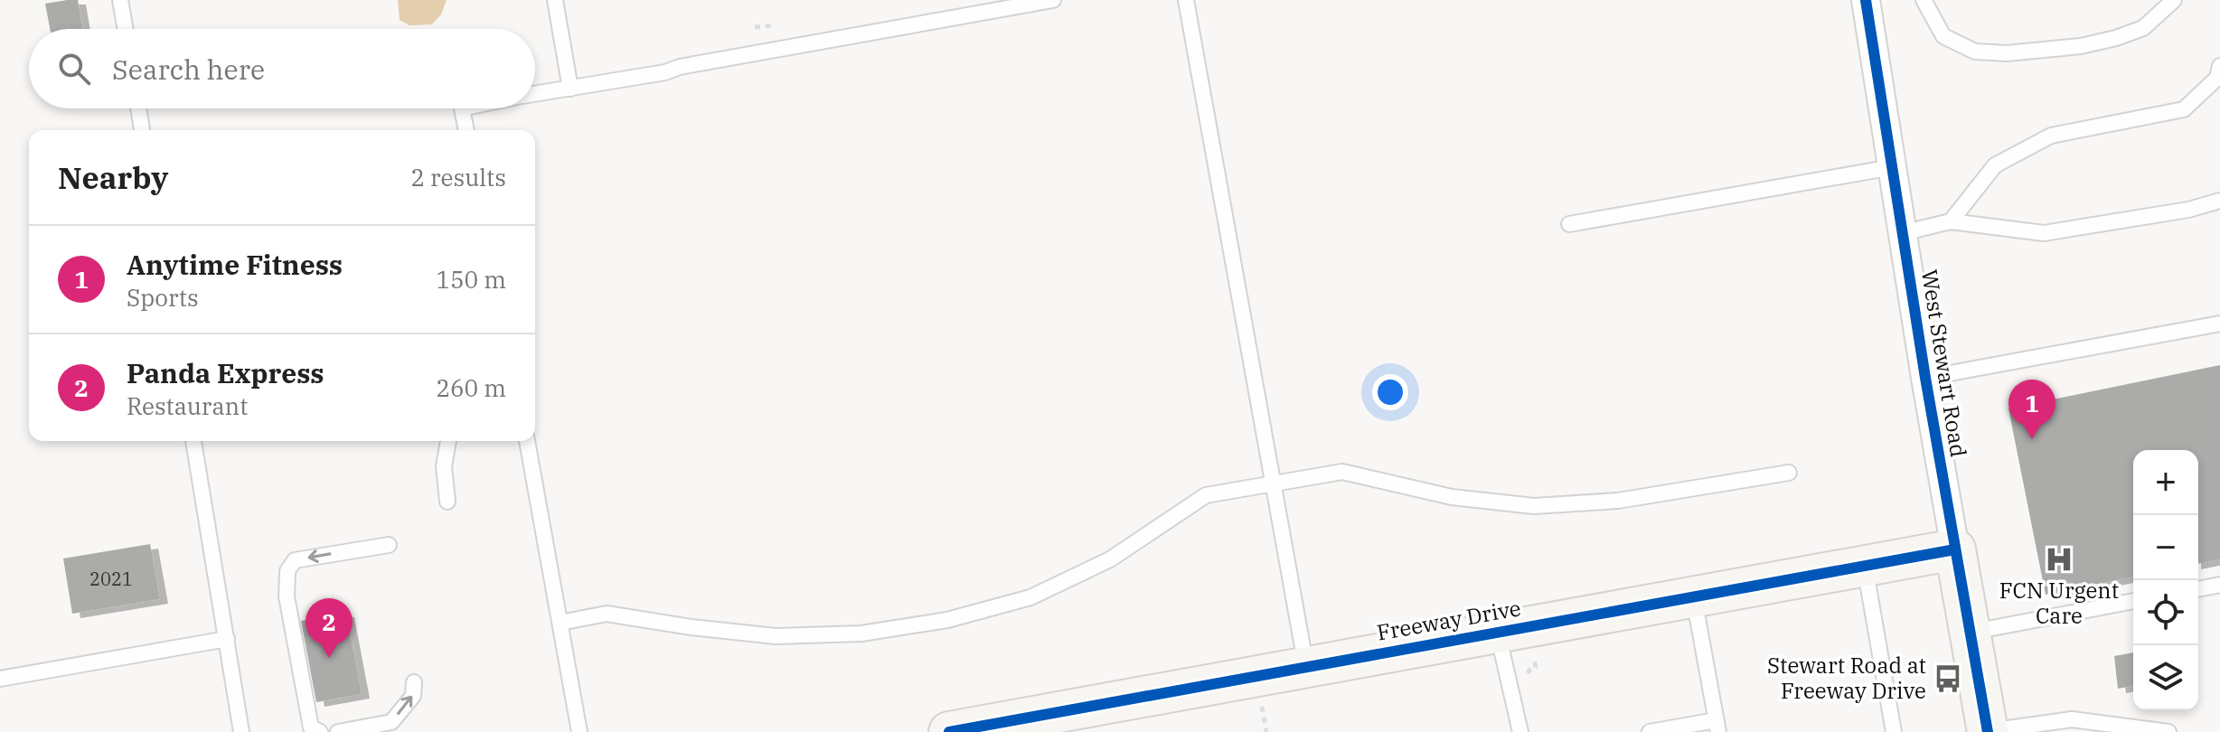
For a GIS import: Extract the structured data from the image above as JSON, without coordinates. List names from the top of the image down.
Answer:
{
  "streets": {
    "street": ["West Stewart Road", "Freeway Drive"]
  },
  "crossings": [
    ["West Stewart Road", "Freeway Drive"]
  ],
  "places": {
    "hospital": ["FCN Urgent Care"],
    "bus stop": ["Stewart Road at Freeway Drive"]
  },
  "house_numbers": ["2021"],
  "page": {
    "search": "Search here",
    "heading": ["Nearby", "2 results"],
    "list": [
      {
        "mark": "1",
        "name": "Anytime Fitness",
        "note": "Sports",
        "value": "150 m"
      },
      {
        "mark": "2",
        "name": "Panda Express",
        "note": "Restaurant",
        "value": "260 m"
      }
    ],
    "pins": ["1", "2"],
    "map_buttons": ["+", "−"]
  }
}
